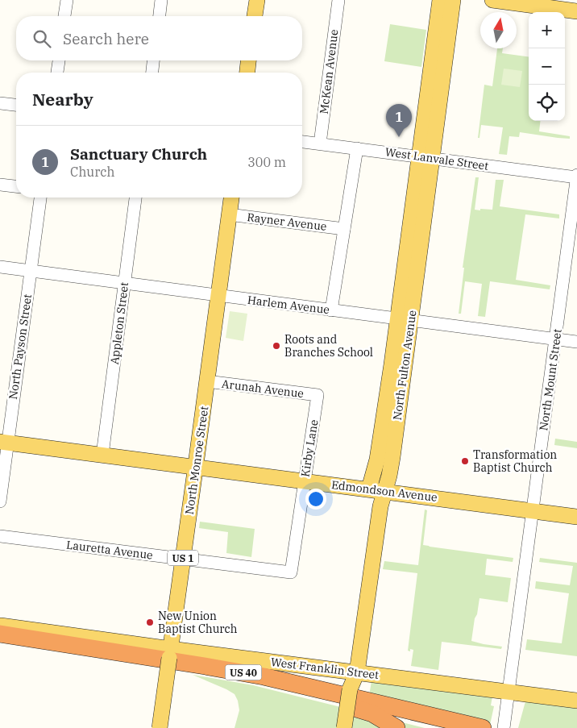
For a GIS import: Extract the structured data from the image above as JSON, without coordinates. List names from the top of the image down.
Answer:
{
  "streets": {
    "highway": ["US 40"],
    "main road": [
      "North Fulton Avenue",
      "North Monroe Street",
      "Edmondson Avenue",
      "US 1",
      "West Franklin Street"
    ],
    "street": [
      "McKean Avenue",
      "West Lanvale Street",
      "Rayner Avenue",
      "Harlem Avenue",
      "Appleton Street",
      "North Payson Street",
      "North Mount Street",
      "Arunah Avenue",
      "Kirby Lane",
      "Lauretta Avenue"
    ]
  },
  "crossings": [
    ["McKean Avenue", "West Lanvale Street"],
    ["West Lanvale Street", "North Fulton Avenue"],
    ["West Lanvale Street", "North Mount Street"],
    ["Rayner Avenue", "North Monroe Street"],
    ["Harlem Avenue", "Appleton Street"],
    ["Harlem Avenue", "North Payson Street"],
    ["Harlem Avenue", "North Fulton Avenue"],
    ["Harlem Avenue", "North Mount Street"],
    ["Harlem Avenue", "North Monroe Street"],
    ["Appleton Street", "Edmondson Avenue"],
    ["North Payson Street", "Edmondson Avenue"],
    ["North Fulton Avenue", "Edmondson Avenue"],
    ["North Fulton Avenue", "West Franklin Street"],
    ["North Mount Street", "Edmondson Avenue"],
    ["North Mount Street", "West Franklin Street"],
    ["Arunah Avenue", "Kirby Lane"],
    ["Arunah Avenue", "North Monroe Street"],
    ["Kirby Lane", "Edmondson Avenue"],
    ["Kirby Lane", "Lauretta Avenue"],
    ["North Monroe Street", "Edmondson Avenue"],
    ["North Monroe Street", "Lauretta Avenue"],
    ["North Monroe Street", "West Franklin Street"]
  ],
  "places": ["Roots and Branches School", "Transformation Baptist Church", "New Union Baptist Church"],
  "north": "top",
  "page": {
    "map_buttons": ["+", "−"],
    "search": "Search here",
    "heading": "Nearby",
    "pins": "1",
    "list": [
      {
        "mark": "1",
        "name": "Sanctuary Church",
        "note": "Church",
        "value": "300 m"
      }
    ]
  }
}
